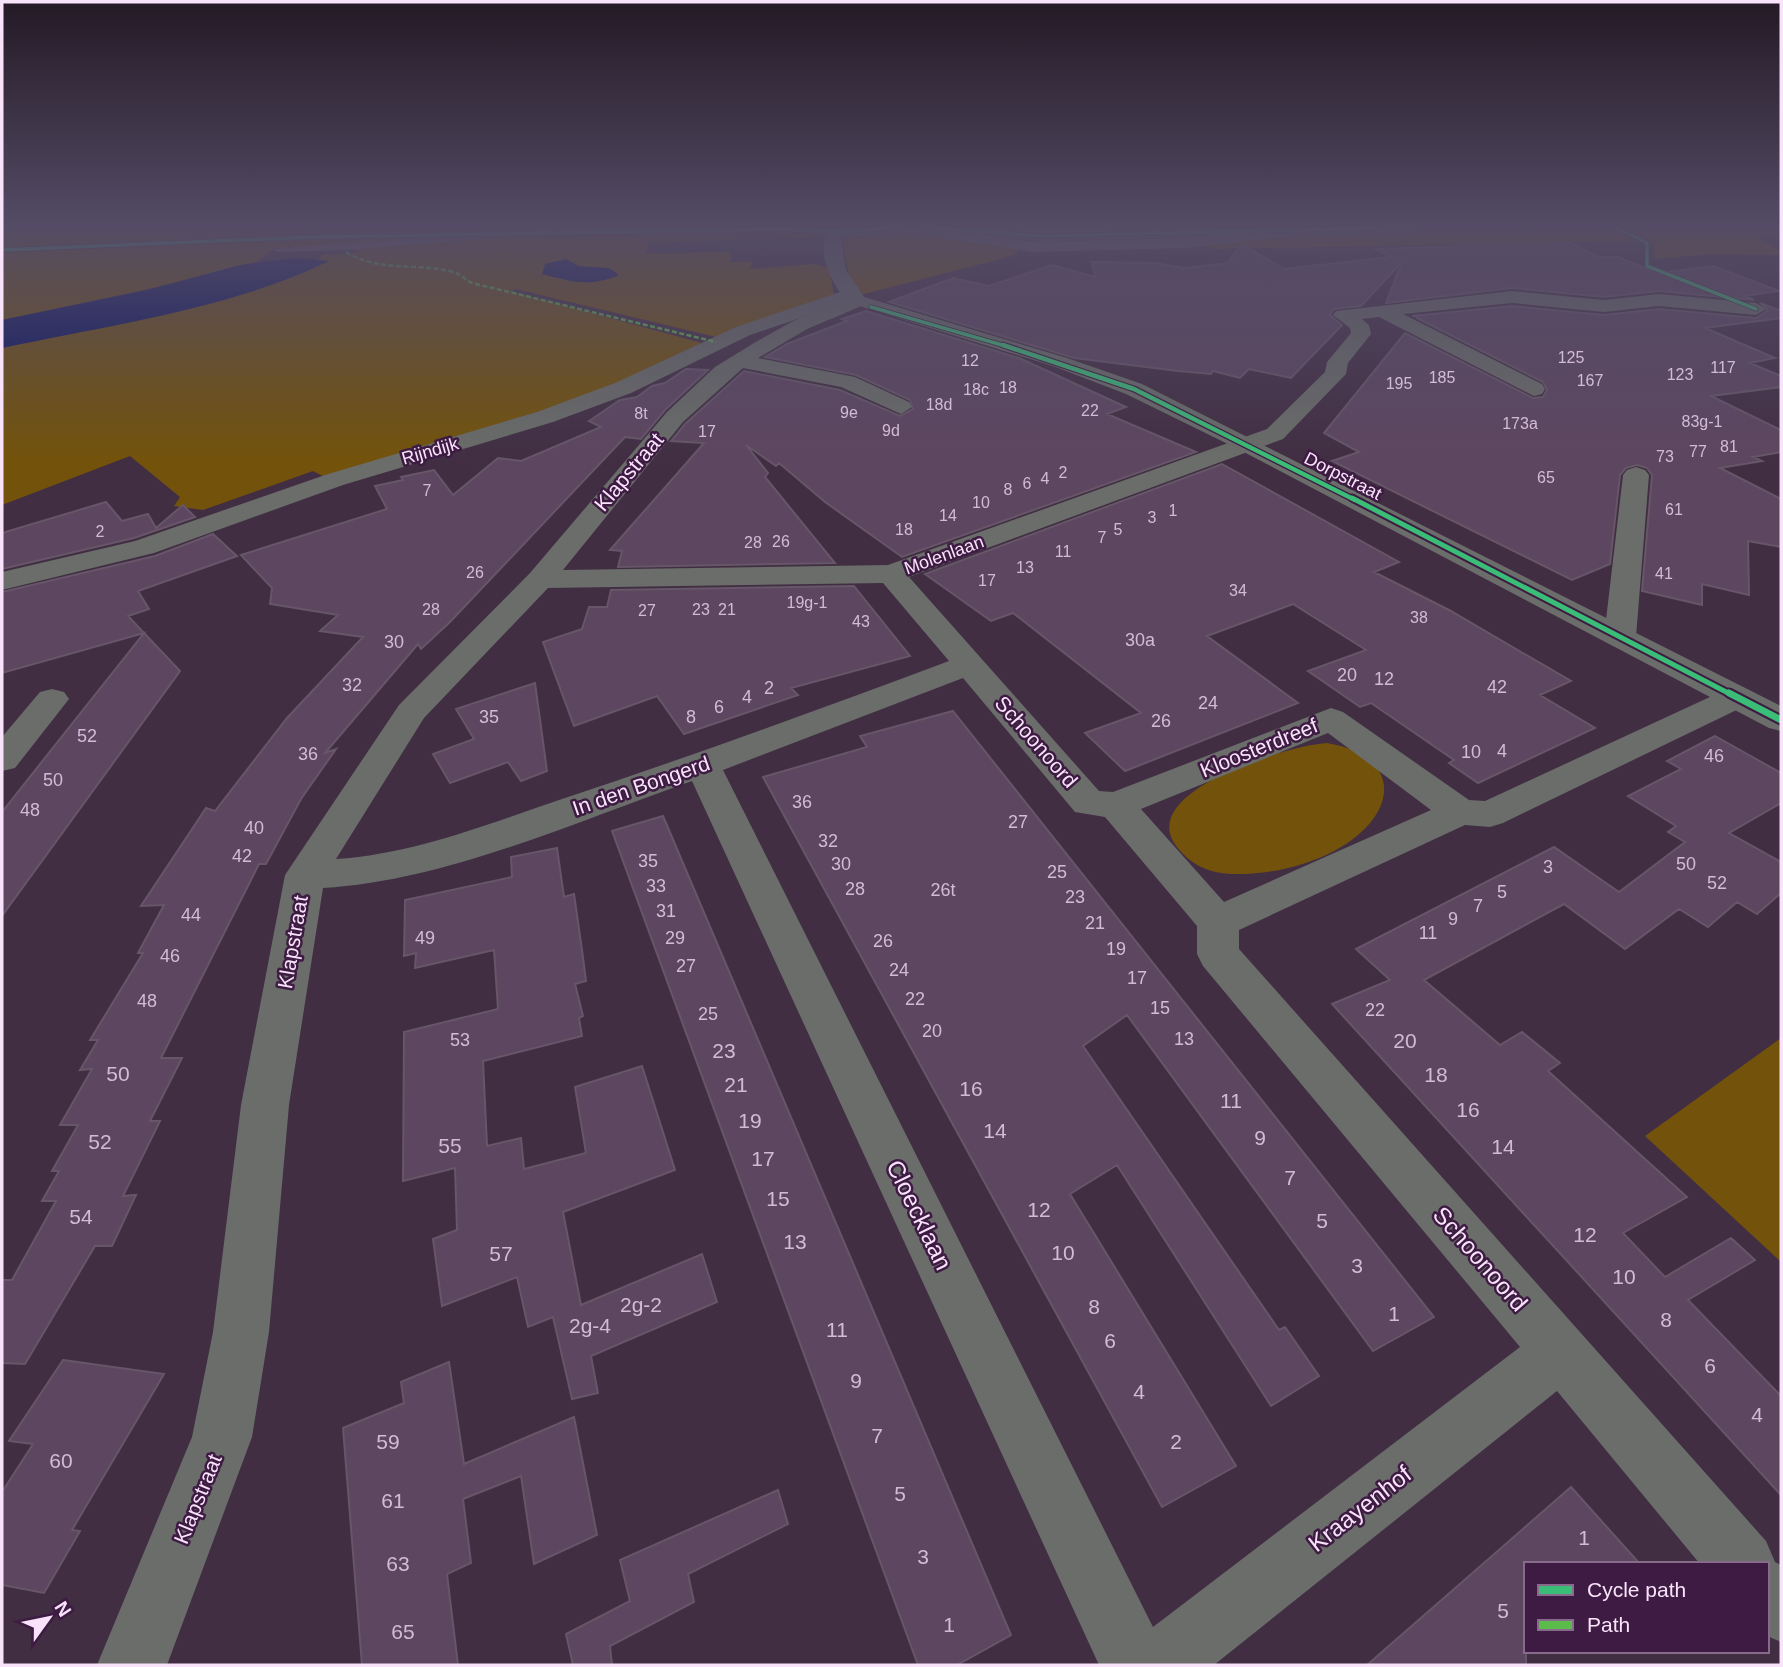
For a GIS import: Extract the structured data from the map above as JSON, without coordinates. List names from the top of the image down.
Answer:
{
  "streets": {
    "street": [
      "Rijndijk",
      "Klapstraat",
      "Dorpstraat",
      "Molenlaan",
      "Schoonoord",
      "Kloosterdreef",
      "In den Bongerd",
      "Cloecklaan",
      "Kraayenhof"
    ]
  },
  "crossings": [
    ["Klapstraat", "Molenlaan"],
    ["Klapstraat", "In den Bongerd"],
    ["Dorpstraat", "Molenlaan"],
    ["Molenlaan", "Schoonoord"],
    ["Schoonoord", "Kloosterdreef"],
    ["Schoonoord", "In den Bongerd"],
    ["Schoonoord", "Kraayenhof"],
    ["In den Bongerd", "Cloecklaan"]
  ],
  "house_numbers": [
    "125",
    "12",
    "117",
    "123",
    "185",
    "167",
    "195",
    "18",
    "18c",
    "18d",
    "22",
    "9e",
    "8t",
    "83g-1",
    "173a",
    "9d",
    "17",
    "81",
    "77",
    "73",
    "2",
    "65",
    "4",
    "6",
    "8",
    "7",
    "10",
    "61",
    "1",
    "14",
    "3",
    "18",
    "5",
    "2",
    "7",
    "26",
    "28",
    "11",
    "13",
    "26",
    "41",
    "17",
    "34",
    "19g-1",
    "28",
    "23",
    "21",
    "27",
    "38",
    "43",
    "30a",
    "30",
    "20",
    "12",
    "32",
    "42",
    "2",
    "4",
    "24",
    "6",
    "35",
    "8",
    "26",
    "52",
    "4",
    "10",
    "36",
    "46",
    "50",
    "36",
    "48",
    "27",
    "40",
    "32",
    "42",
    "35",
    "30",
    "50",
    "3",
    "25",
    "52",
    "33",
    "28",
    "26t",
    "5",
    "23",
    "7",
    "31",
    "44",
    "9",
    "21",
    "11",
    "49",
    "29",
    "26",
    "19",
    "46",
    "27",
    "24",
    "17",
    "22",
    "48",
    "15",
    "22",
    "25",
    "20",
    "13",
    "53",
    "20",
    "23",
    "50",
    "18",
    "21",
    "16",
    "11",
    "16",
    "19",
    "14",
    "9",
    "52",
    "55",
    "14",
    "17",
    "7",
    "15",
    "12",
    "54",
    "5",
    "12",
    "13",
    "10",
    "57",
    "3",
    "10",
    "2g-2",
    "8",
    "1",
    "8",
    "2g-4",
    "11",
    "6",
    "6",
    "9",
    "4",
    "4",
    "7",
    "59",
    "2",
    "60",
    "5",
    "61",
    "1",
    "3",
    "63",
    "5",
    "1",
    "65"
  ],
  "legend": ["Cycle path", "Path"],
  "north": "top right"
}
